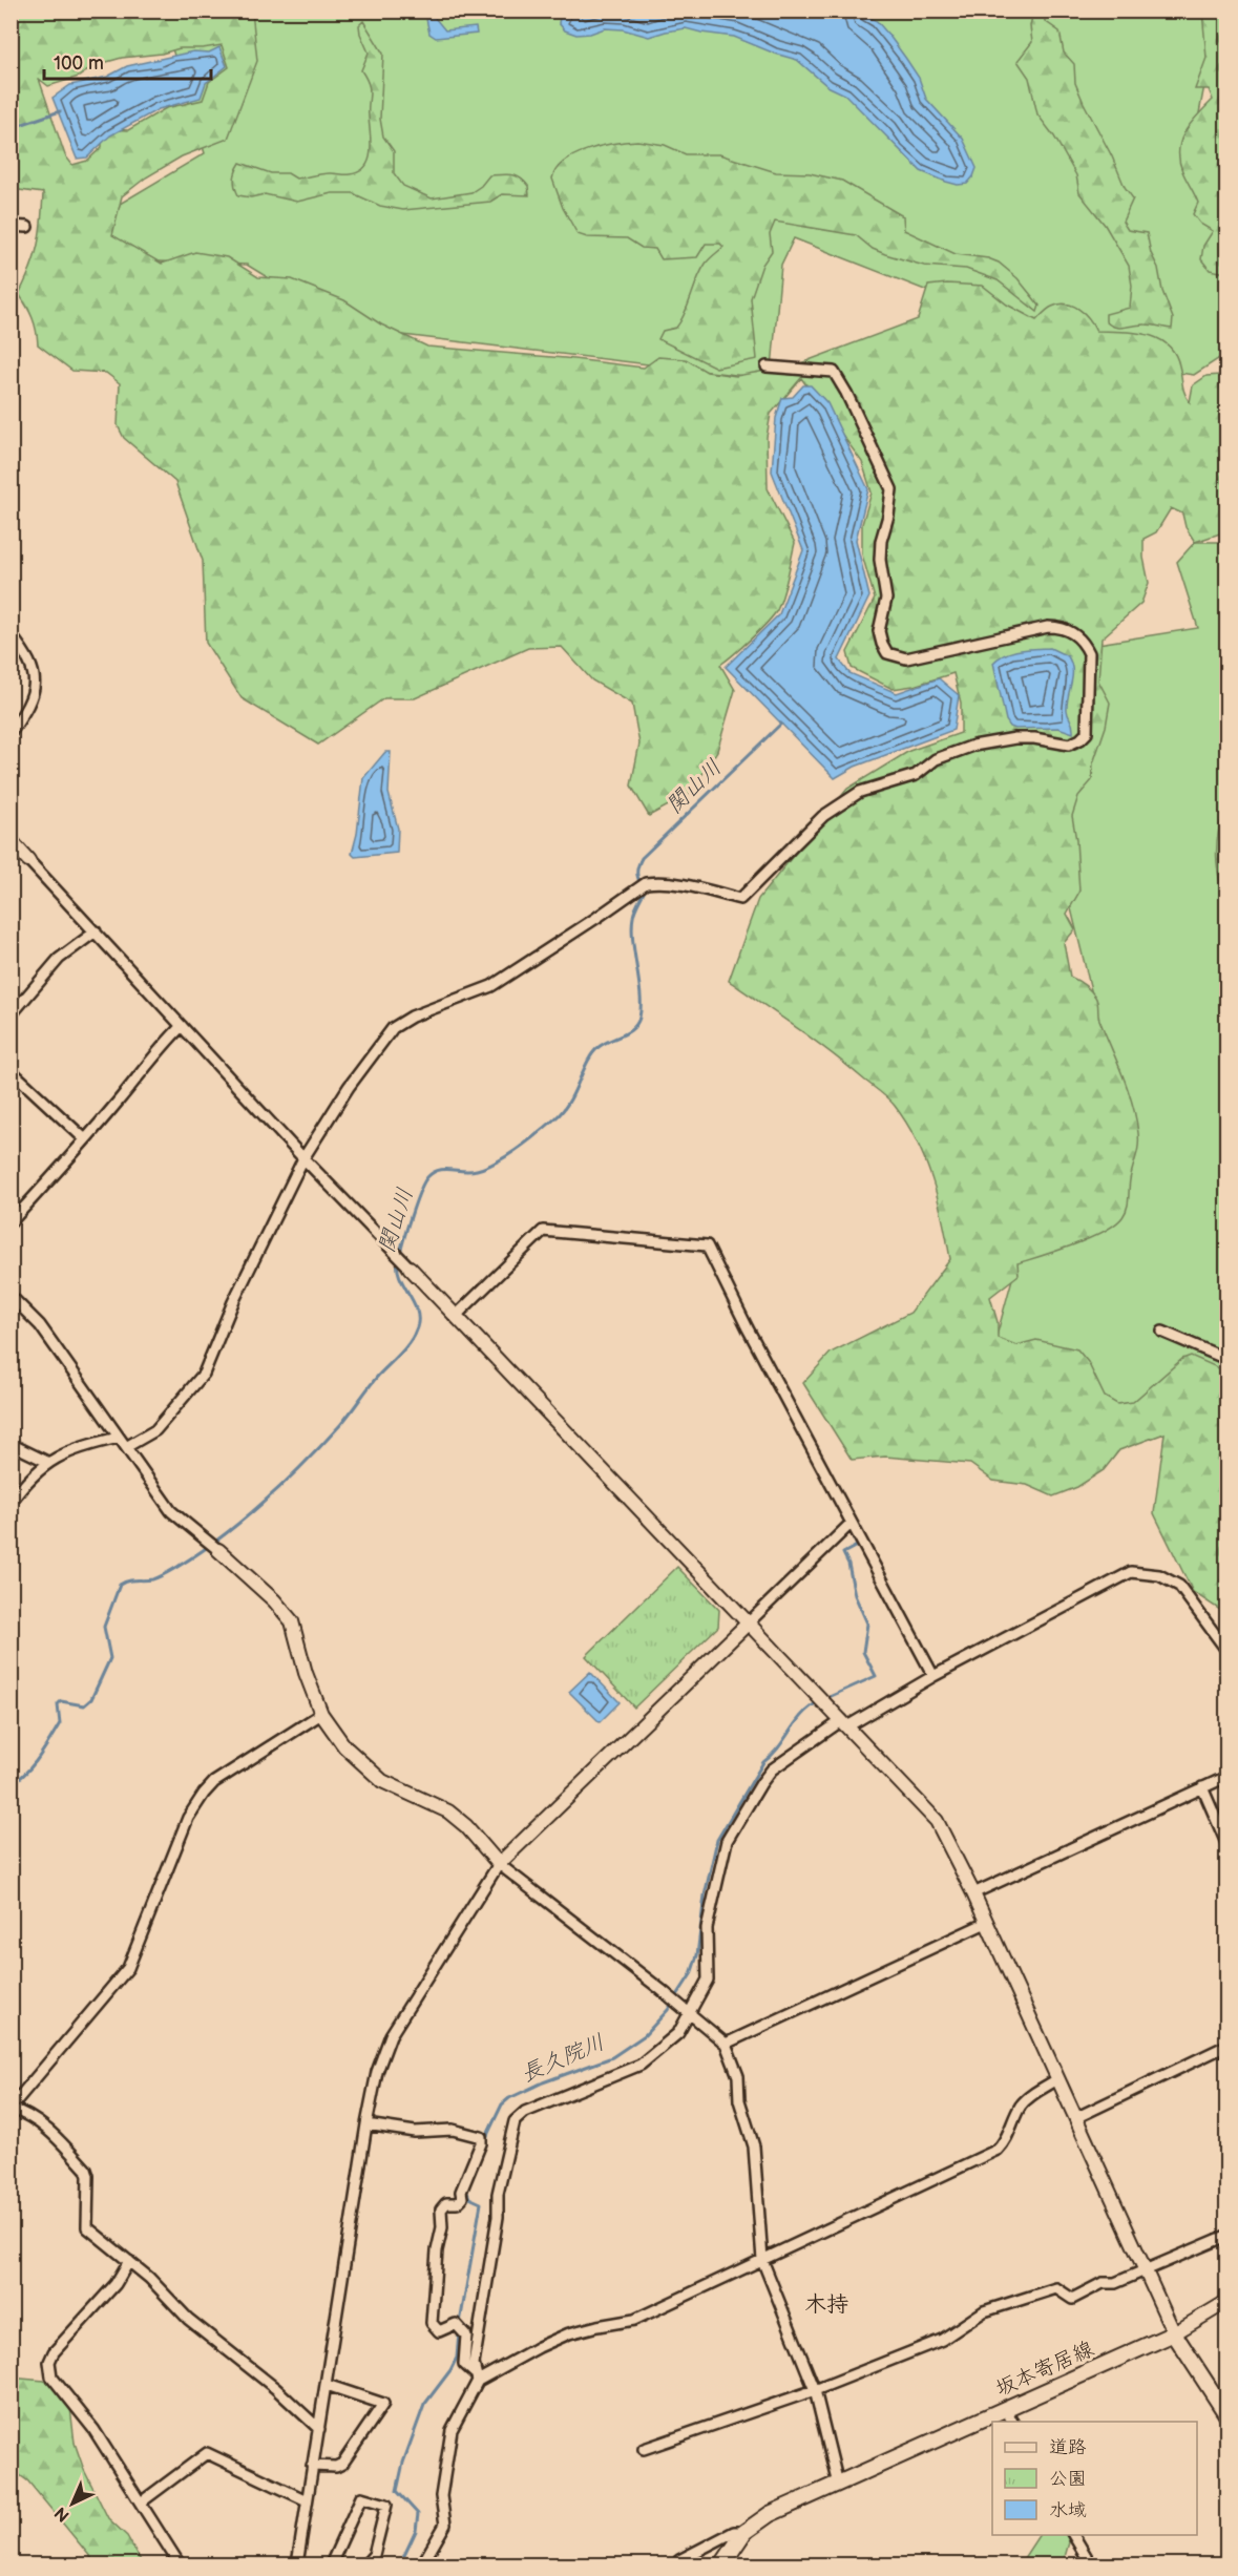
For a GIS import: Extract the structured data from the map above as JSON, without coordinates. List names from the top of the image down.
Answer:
{
  "streets": {
    "main road": ["坂本寄居線"]
  },
  "districts": ["木持"],
  "water": ["関山川", "長久院川"],
  "legend": ["道路", "公園", "水域"],
  "scale_bar": "100 m",
  "north": "bottom left"
}
